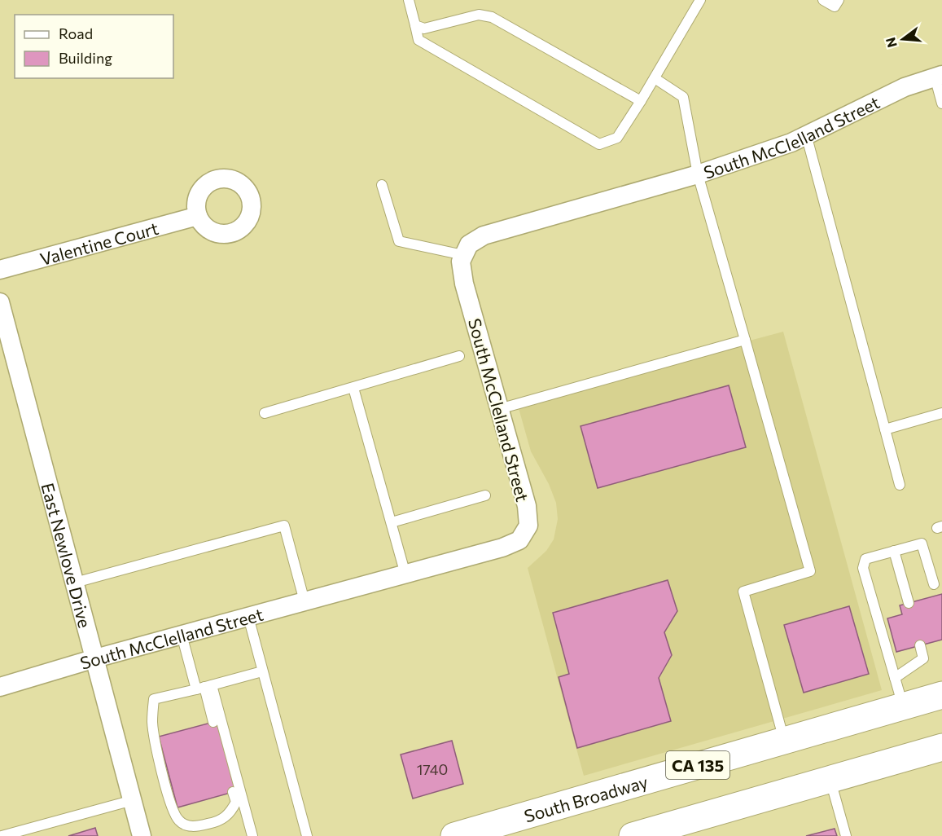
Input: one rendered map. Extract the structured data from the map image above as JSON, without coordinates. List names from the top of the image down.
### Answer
{
  "streets": {
    "main road": ["CA 135", "South Broadway"],
    "street": ["South McClelland Street", "Valentine Court", "East Newlove Drive"]
  },
  "crossings": [
    ["South McClelland Street", "East Newlove Drive"]
  ],
  "house_numbers": ["1740"],
  "legend": ["Road", "Building"],
  "north": "left"
}
